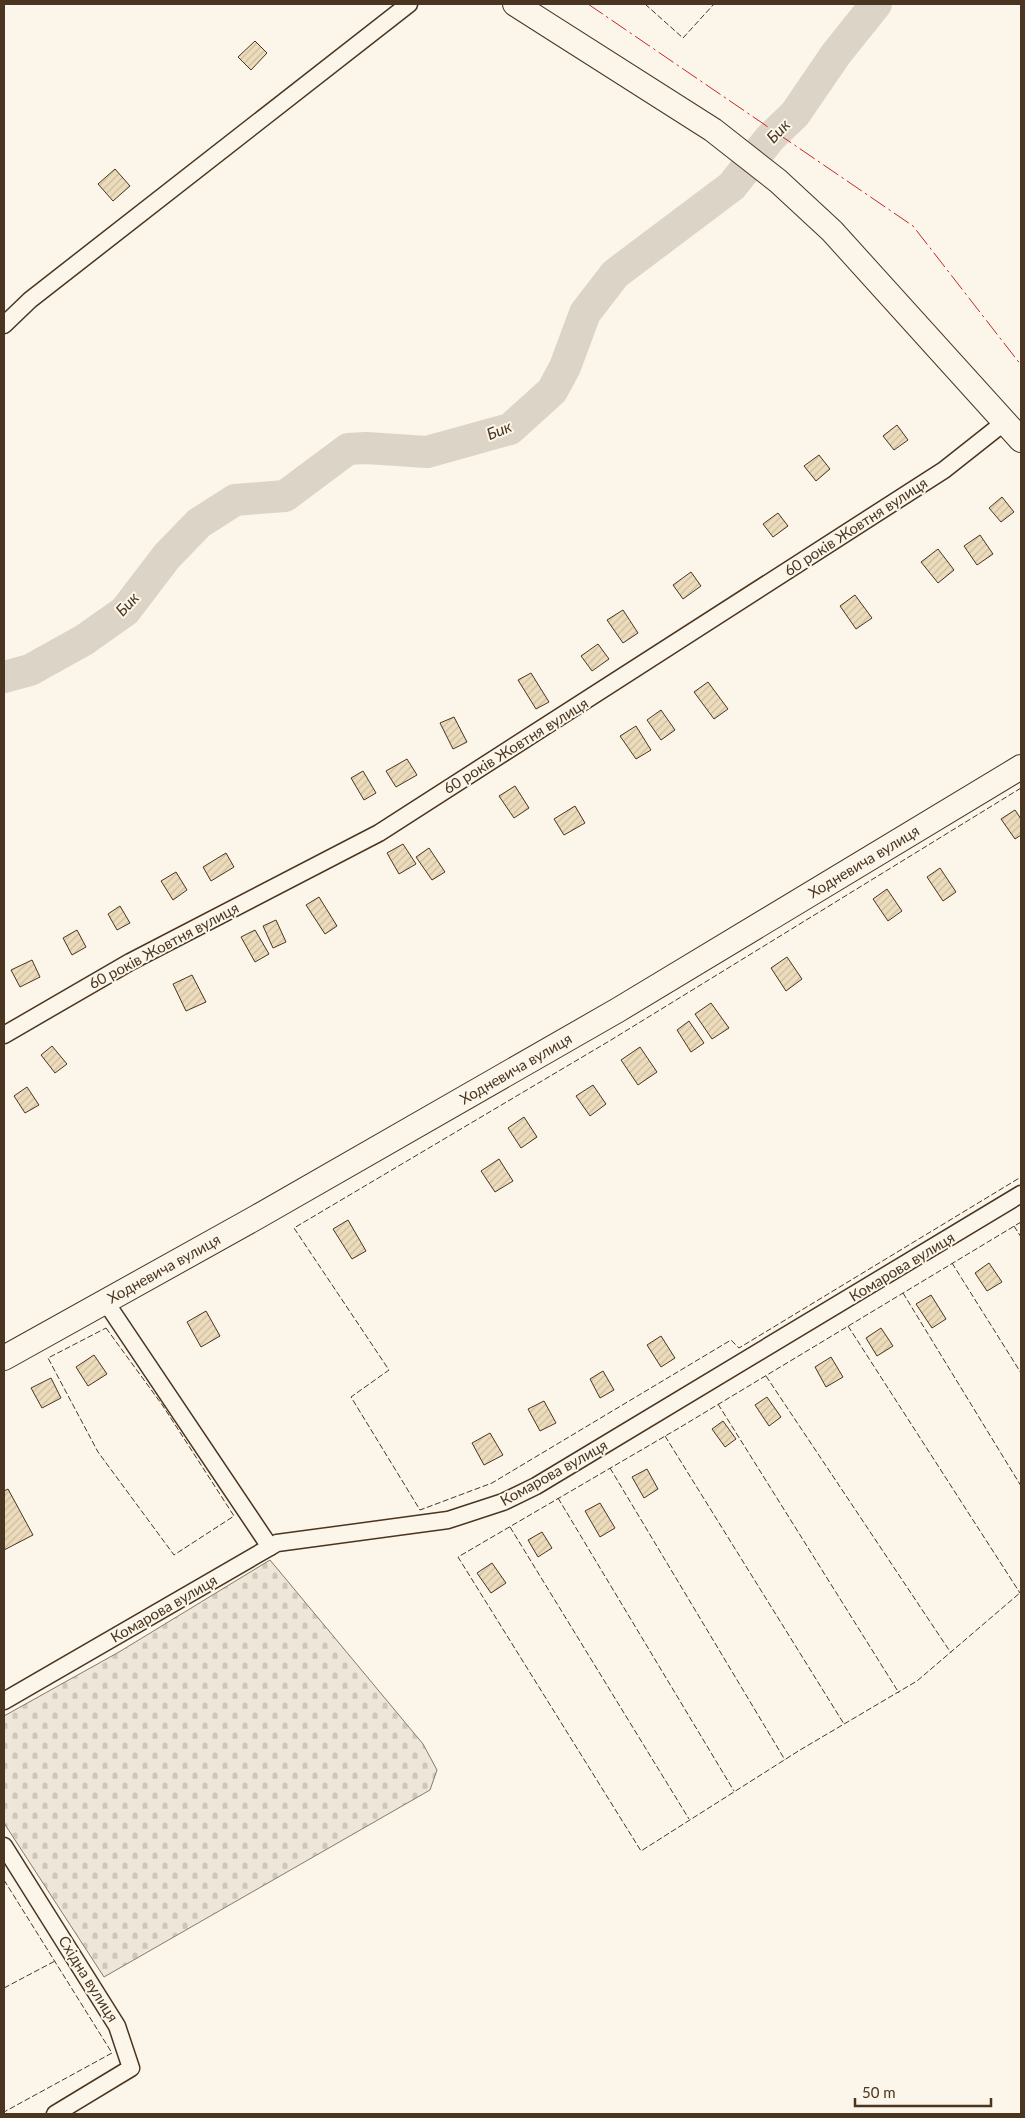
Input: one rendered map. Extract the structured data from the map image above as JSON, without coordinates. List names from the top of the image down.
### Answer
{
  "streets": {
    "main road": ["Ходневича вулиця"],
    "street": ["60 років Жовтня вулиця", "Комарова вулиця", "Східна вулиця"]
  },
  "water": ["Бик"],
  "scale_bar": "50 m"
}
